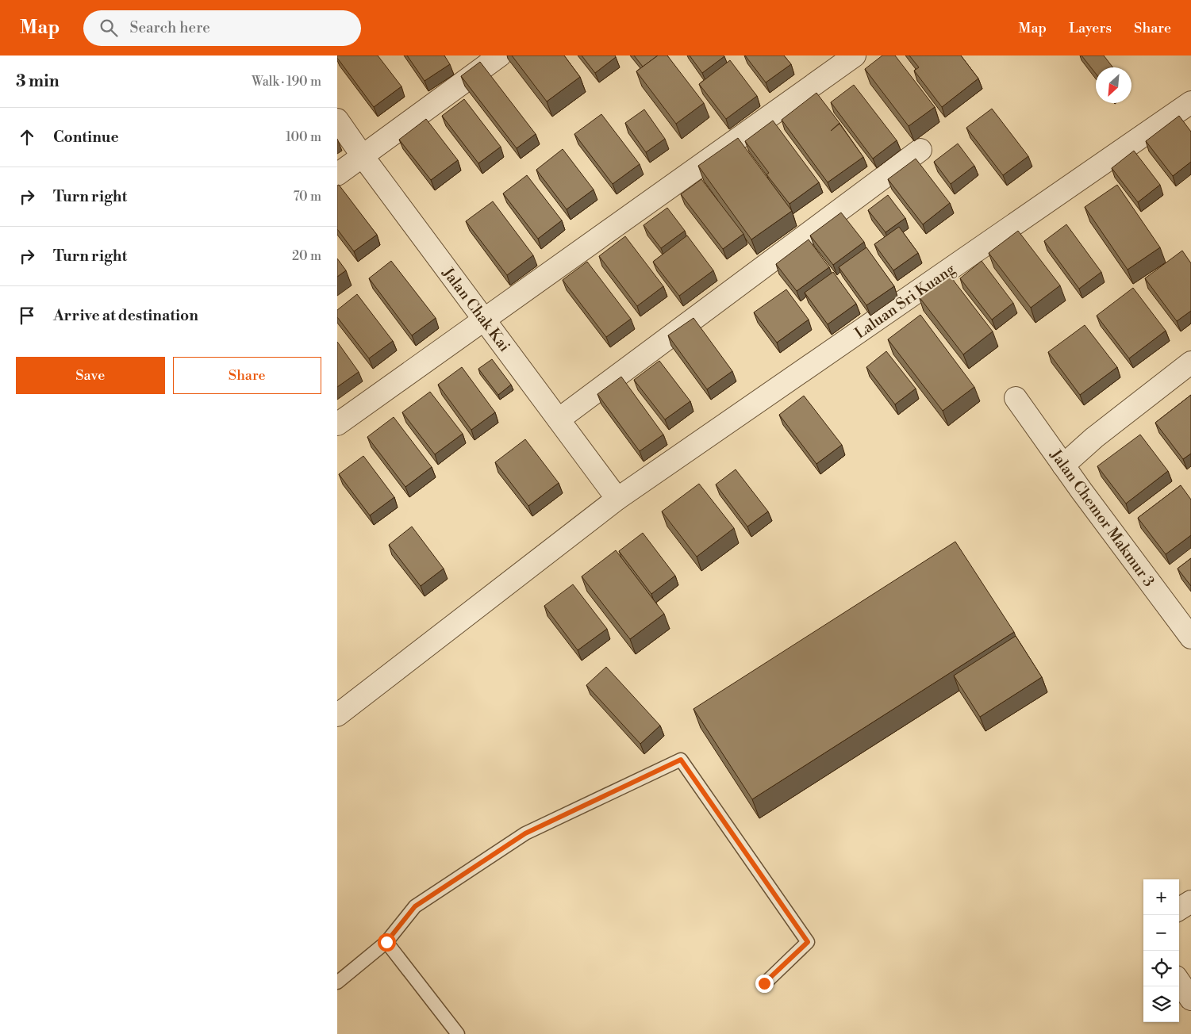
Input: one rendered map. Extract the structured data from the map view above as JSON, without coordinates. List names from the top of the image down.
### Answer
{
  "streets": {
    "street": ["Laluan Sri Kuang", "Jalan Chak Kai", "Jalan Chemor Makmur 3"]
  },
  "crossings": [
    ["Laluan Sri Kuang", "Jalan Chak Kai"]
  ],
  "north": "bottom left",
  "page": {
    "header": "Map",
    "search": "Search here",
    "nav": ["Map", "Layers", "Share"],
    "heading": ["3 min", "Walk · 190 m"],
    "list": [
      ["Continue", "100 m"],
      ["Turn right", "70 m"],
      ["Turn right", "20 m"],
      "Arrive at destination"
    ],
    "buttons": ["Save", "Share"],
    "map_buttons": ["+", "−"]
  }
}
